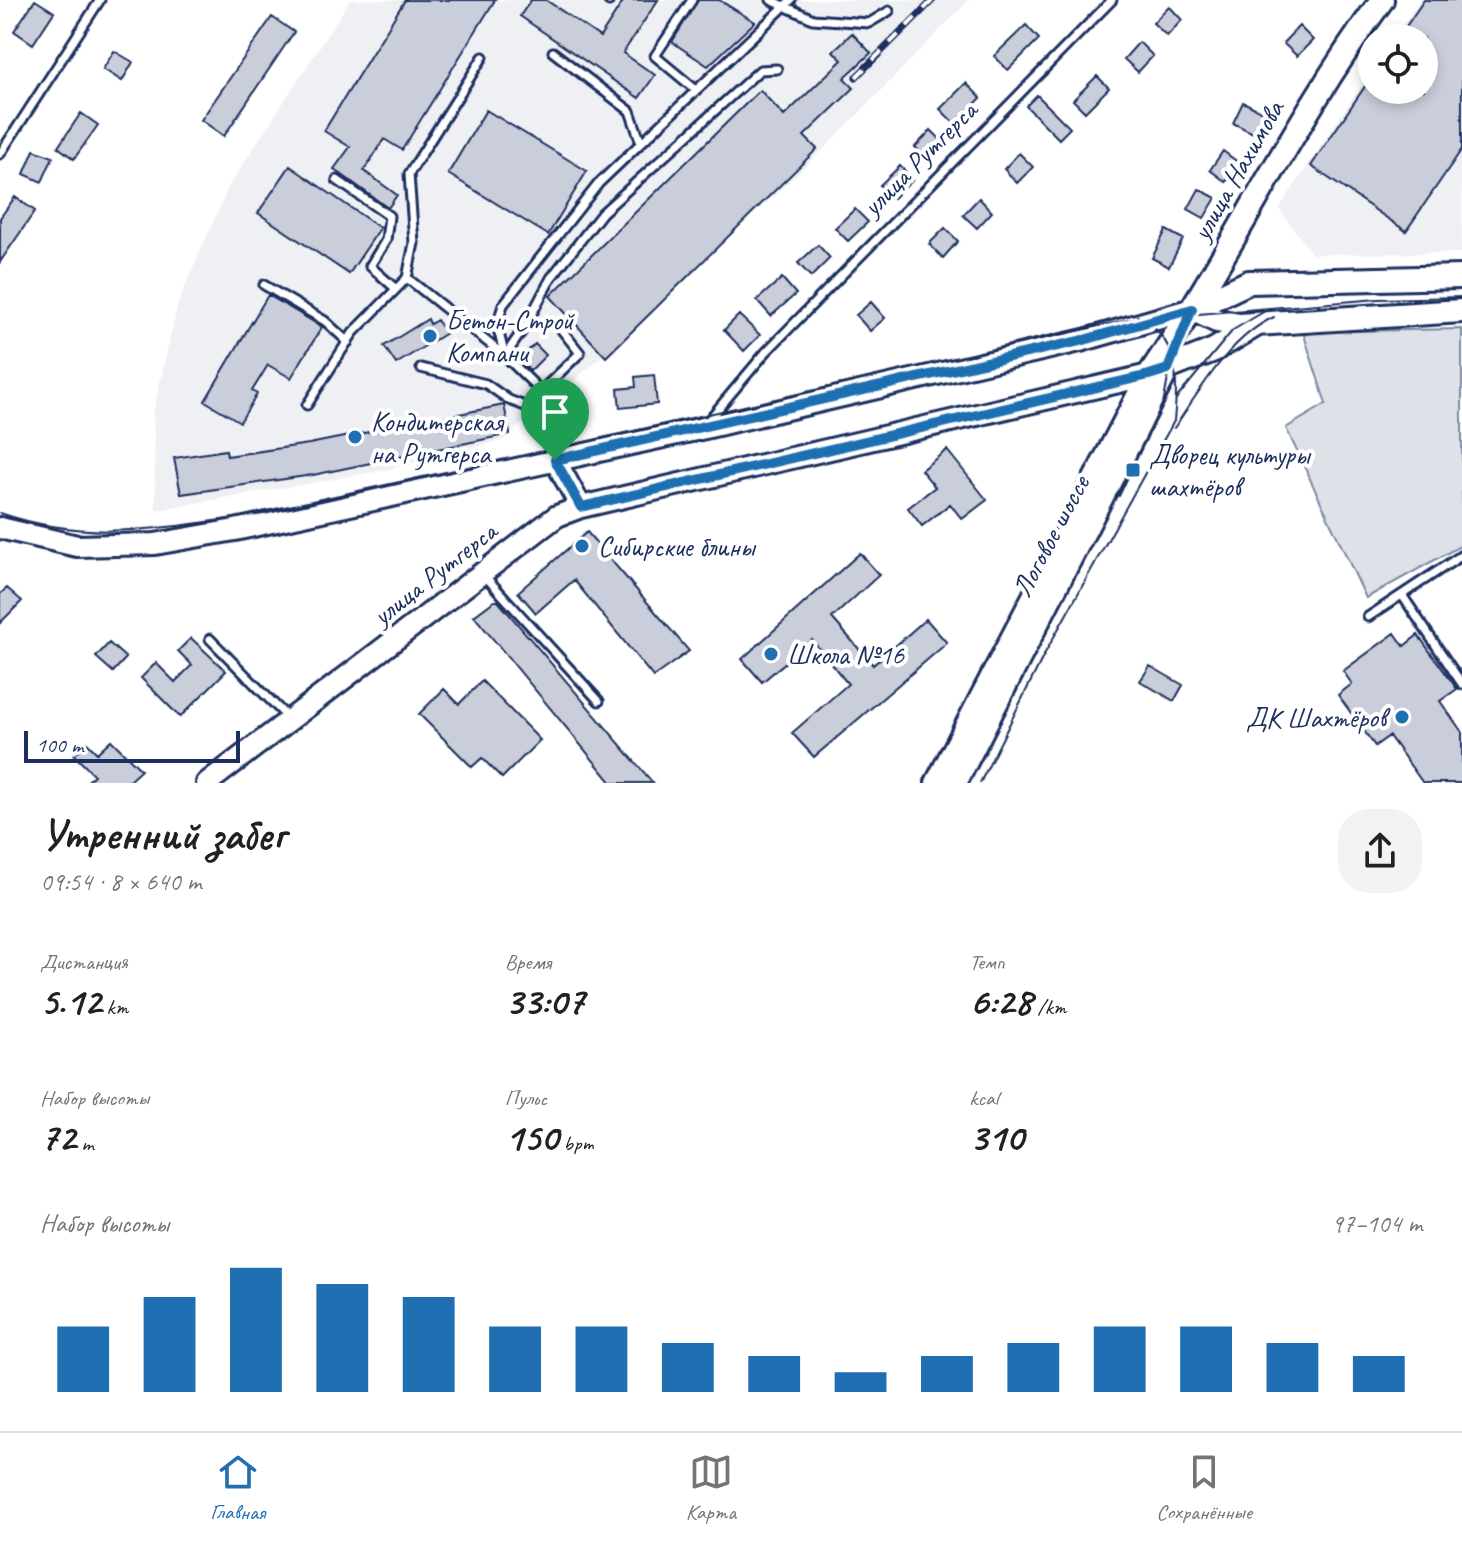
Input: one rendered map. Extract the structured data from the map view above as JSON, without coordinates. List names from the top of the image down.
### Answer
{
  "streets": {
    "main road": ["улица Рутгерса", "улица Нахимова", "Логовое шоссе"]
  },
  "crossings": [
    ["улица Рутгерса", "улица Нахимова"],
    ["улица Рутгерса", "Логовое шоссе"],
    ["улица Нахимова", "Логовое шоссе"]
  ],
  "places": {
    "other": [
      "Бетон-Строй Компани",
      "Кондитерская на Рутгерса",
      "Сибирские блины",
      "Школа №16",
      "ДК Шахтёров"
    ],
    "transit": ["Дворец культуры шахтёров"]
  },
  "scale_bar": "100 m",
  "page": {
    "scale": "100 m",
    "heading": ["Утренний забег", "09:54 · 8 × 640 m"],
    "stats": [
      ["Дистанция", "5.12 km"],
      ["Время", "33:07"],
      ["Темп", "6:28 /km"],
      ["Набор высоты", "72 m"],
      ["Пульс", "150 bpm"],
      ["kcal", "310"]
    ],
    "chart": ["Набор высоты", "97–104 m"],
    "tabs": ["Главная", "Карта", "Сохранённые"]
  }
}
